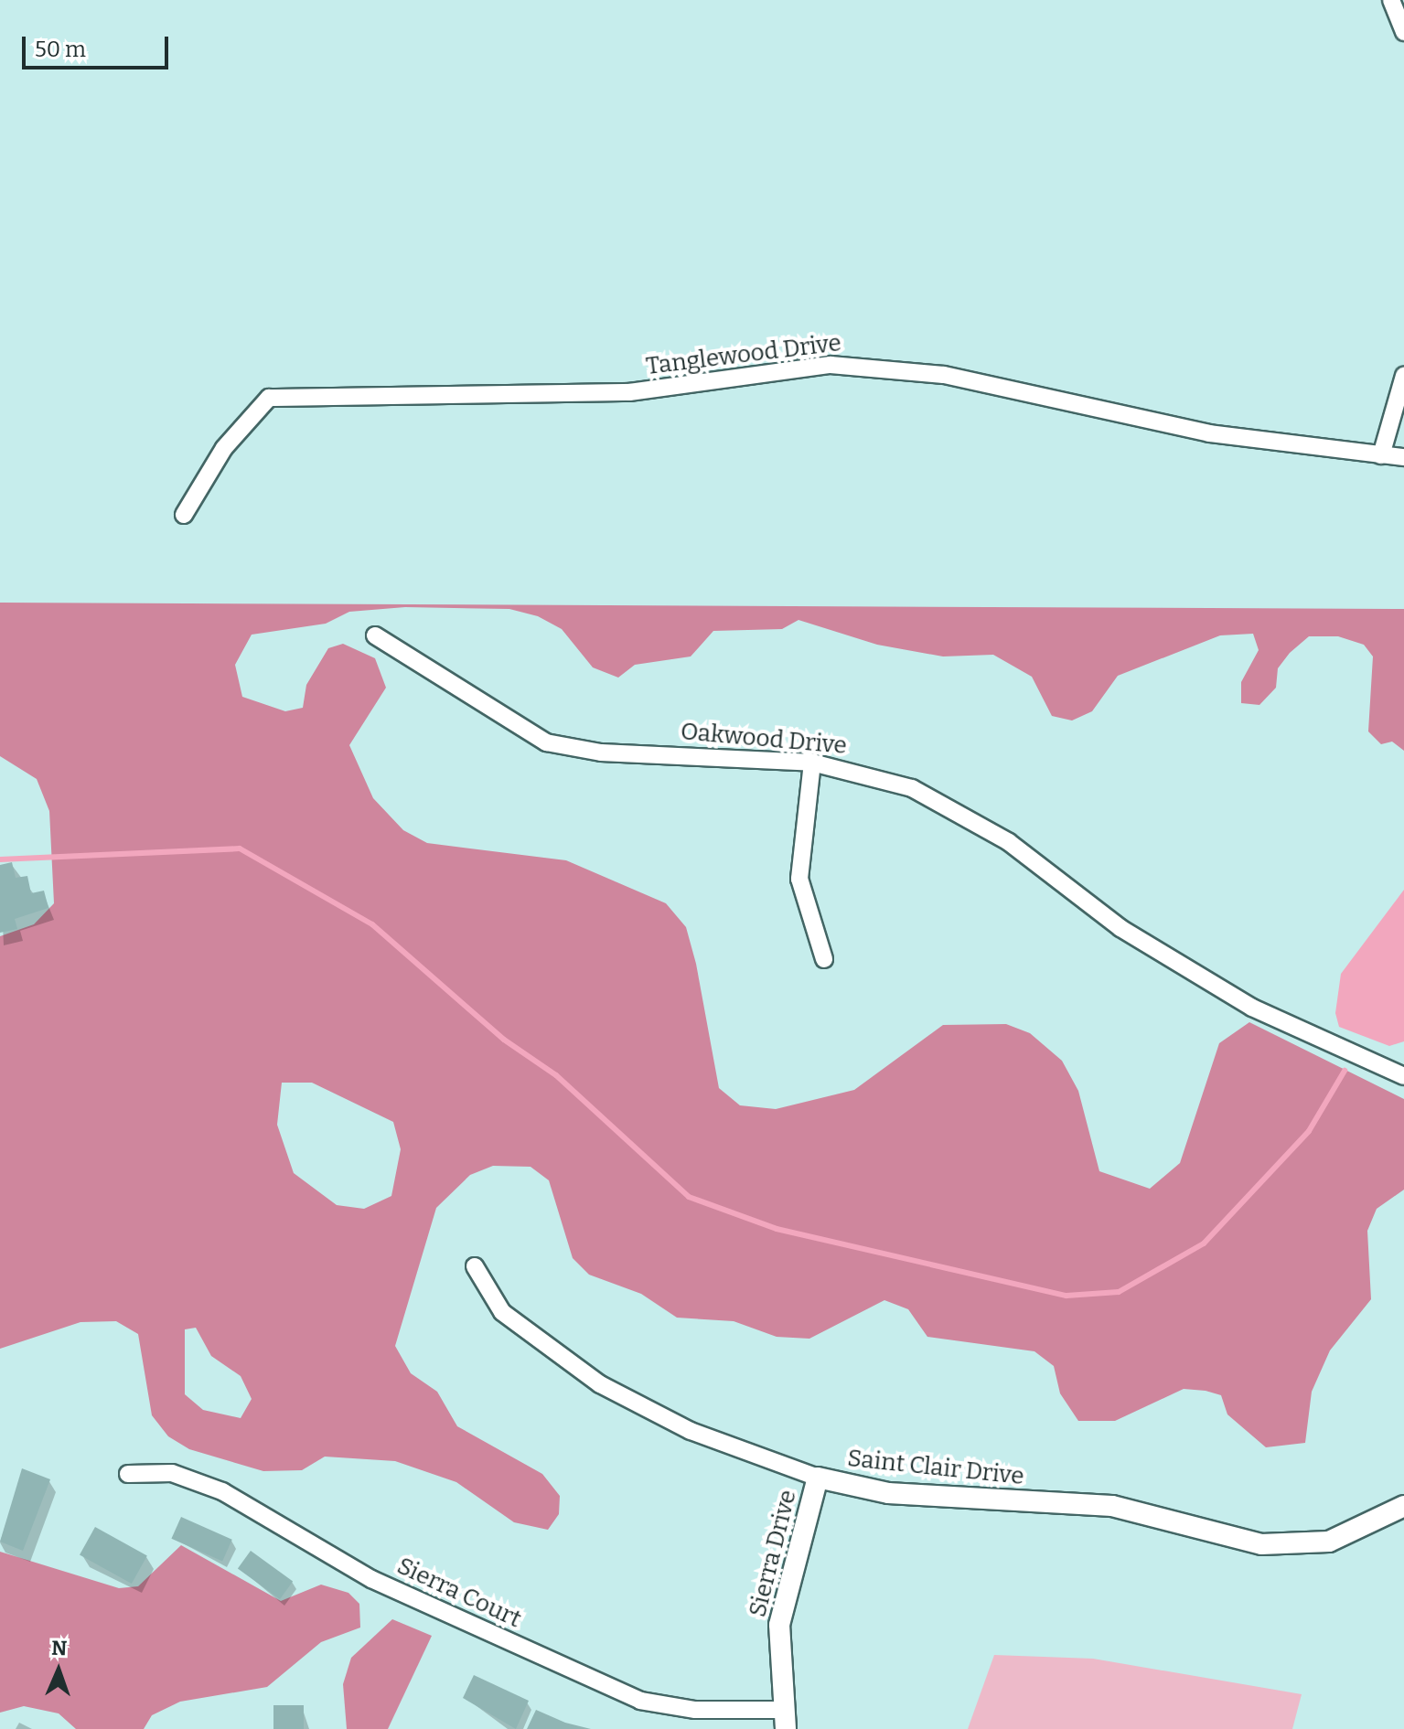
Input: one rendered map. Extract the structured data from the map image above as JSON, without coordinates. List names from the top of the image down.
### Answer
{
  "streets": {
    "street": [
      "Tanglewood Drive",
      "Oakwood Drive",
      "Saint Clair Drive",
      "Sierra Drive",
      "Sierra Court"
    ]
  },
  "crossings": [
    ["Saint Clair Drive", "Sierra Drive"],
    ["Sierra Drive", "Sierra Court"]
  ],
  "scale_bar": "50 m",
  "north": "top"
}
